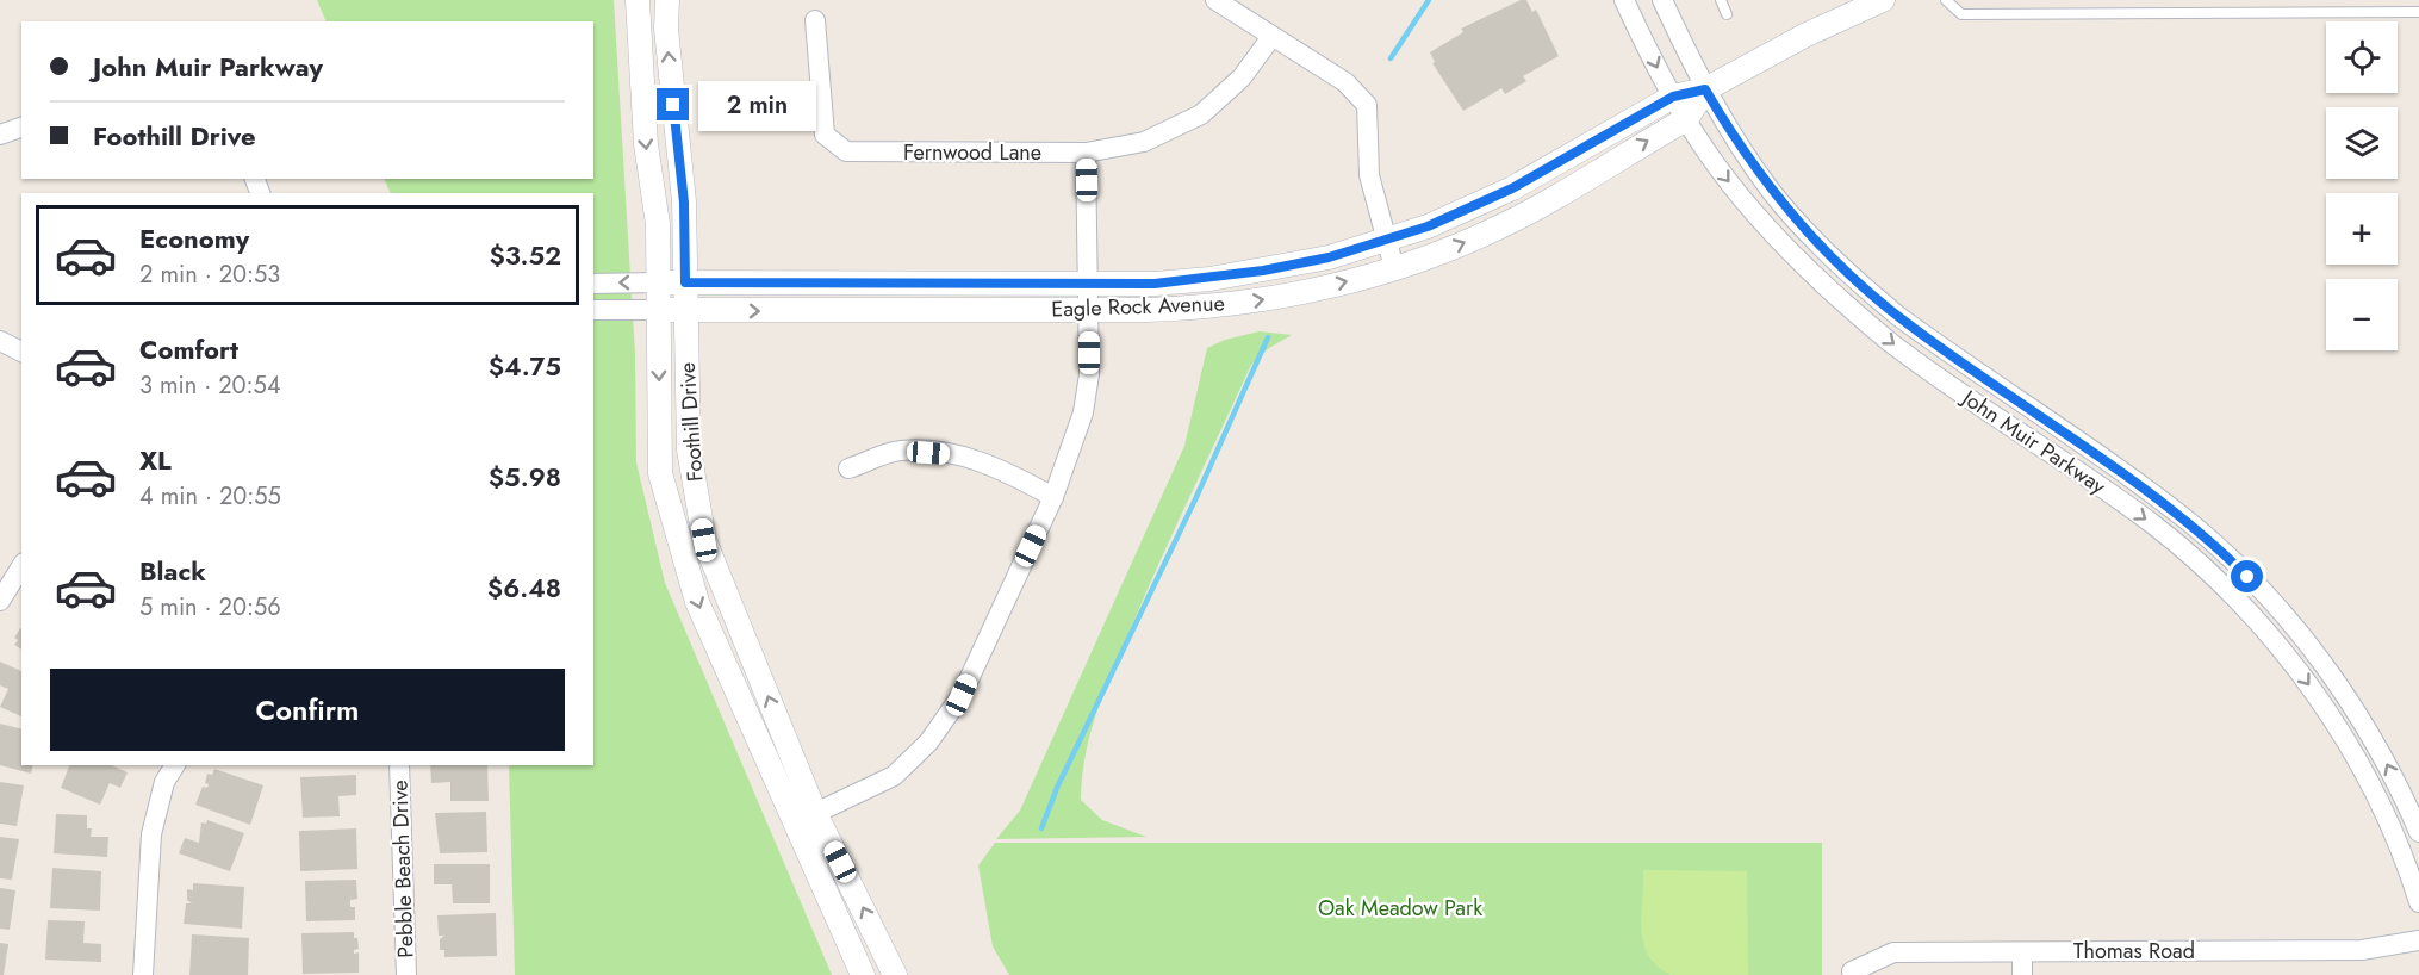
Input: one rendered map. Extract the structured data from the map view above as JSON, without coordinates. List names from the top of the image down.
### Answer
{
  "streets": {
    "street": [
      "Fernwood Lane",
      "Eagle Rock Avenue",
      "Foothill Drive",
      "John Muir Parkway",
      "Pebble Beach Drive",
      "Thomas Road"
    ]
  },
  "crossings": [
    ["Eagle Rock Avenue", "Foothill Drive"],
    ["Eagle Rock Avenue", "John Muir Parkway"]
  ],
  "parks": ["Oak Meadow Park"],
  "page": {
    "map_buttons": ["+", "−"],
    "banner": ["John Muir Parkway", "Foothill Drive"],
    "bubble": "2 min",
    "list": [
      {
        "name": "Economy",
        "note": "2 min · 20:53",
        "value": "$3.52"
      },
      {
        "name": "Comfort",
        "note": "3 min · 20:54",
        "value": "$4.75"
      },
      {
        "name": "XL",
        "note": "4 min · 20:55",
        "value": "$5.98"
      },
      {
        "name": "Black",
        "note": "5 min · 20:56",
        "value": "$6.48"
      }
    ],
    "buttons": "Confirm"
  }
}
